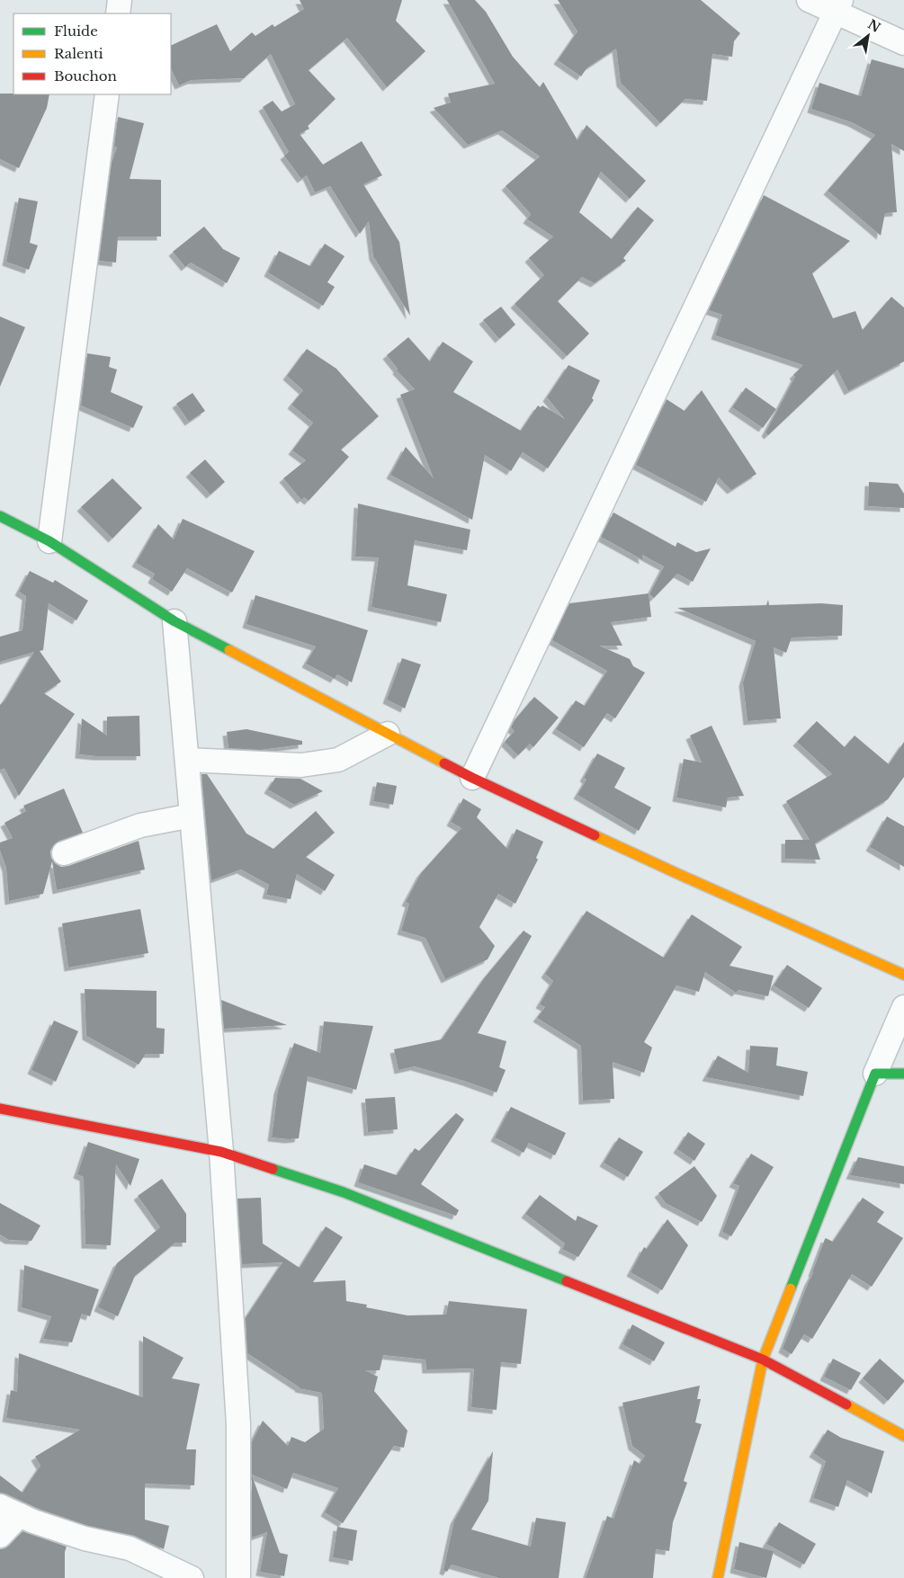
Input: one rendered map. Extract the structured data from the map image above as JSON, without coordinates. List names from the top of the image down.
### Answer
{
  "legend": ["Fluide", "Ralenti", "Bouchon"],
  "north": "top right"
}
